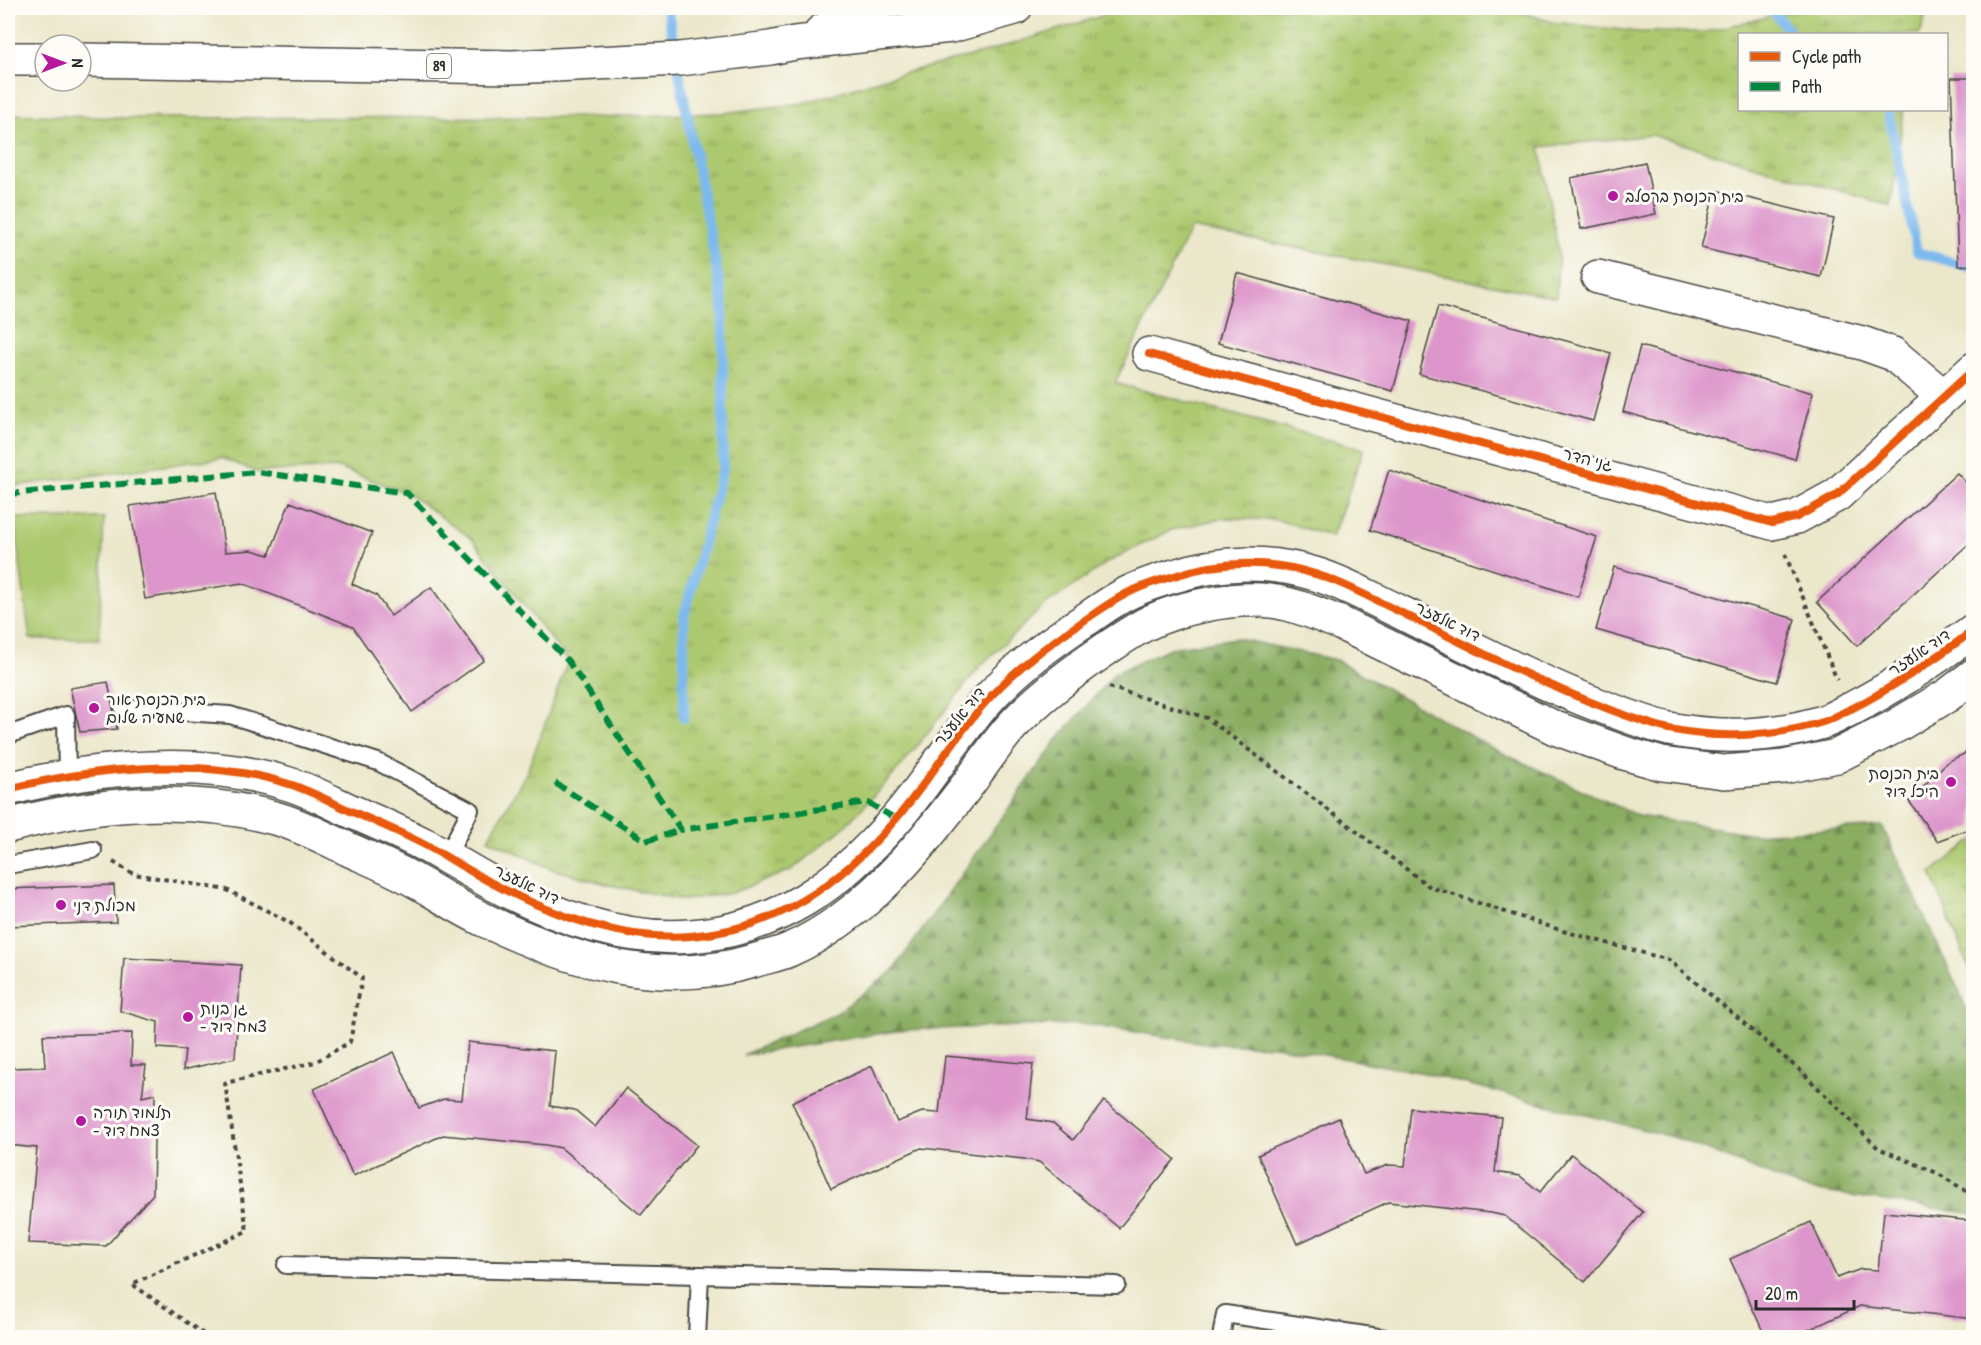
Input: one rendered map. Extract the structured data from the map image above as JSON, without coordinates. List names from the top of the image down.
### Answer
{
  "streets": {
    "main road": ["89", "גני הדר", "דוד אלעזר"]
  },
  "places": [
    "בית הכנסת ברסלב",
    "בית הכנסת אור שמעיה שלום",
    "בית הכנסת היכל דוד",
    "מכולת דני",
    "גן בנות - צמח דוד",
    "תלמוד תורה - צמח דוד"
  ],
  "legend": ["Cycle path", "Path"],
  "scale_bar": "20 m",
  "north": "right"
}
